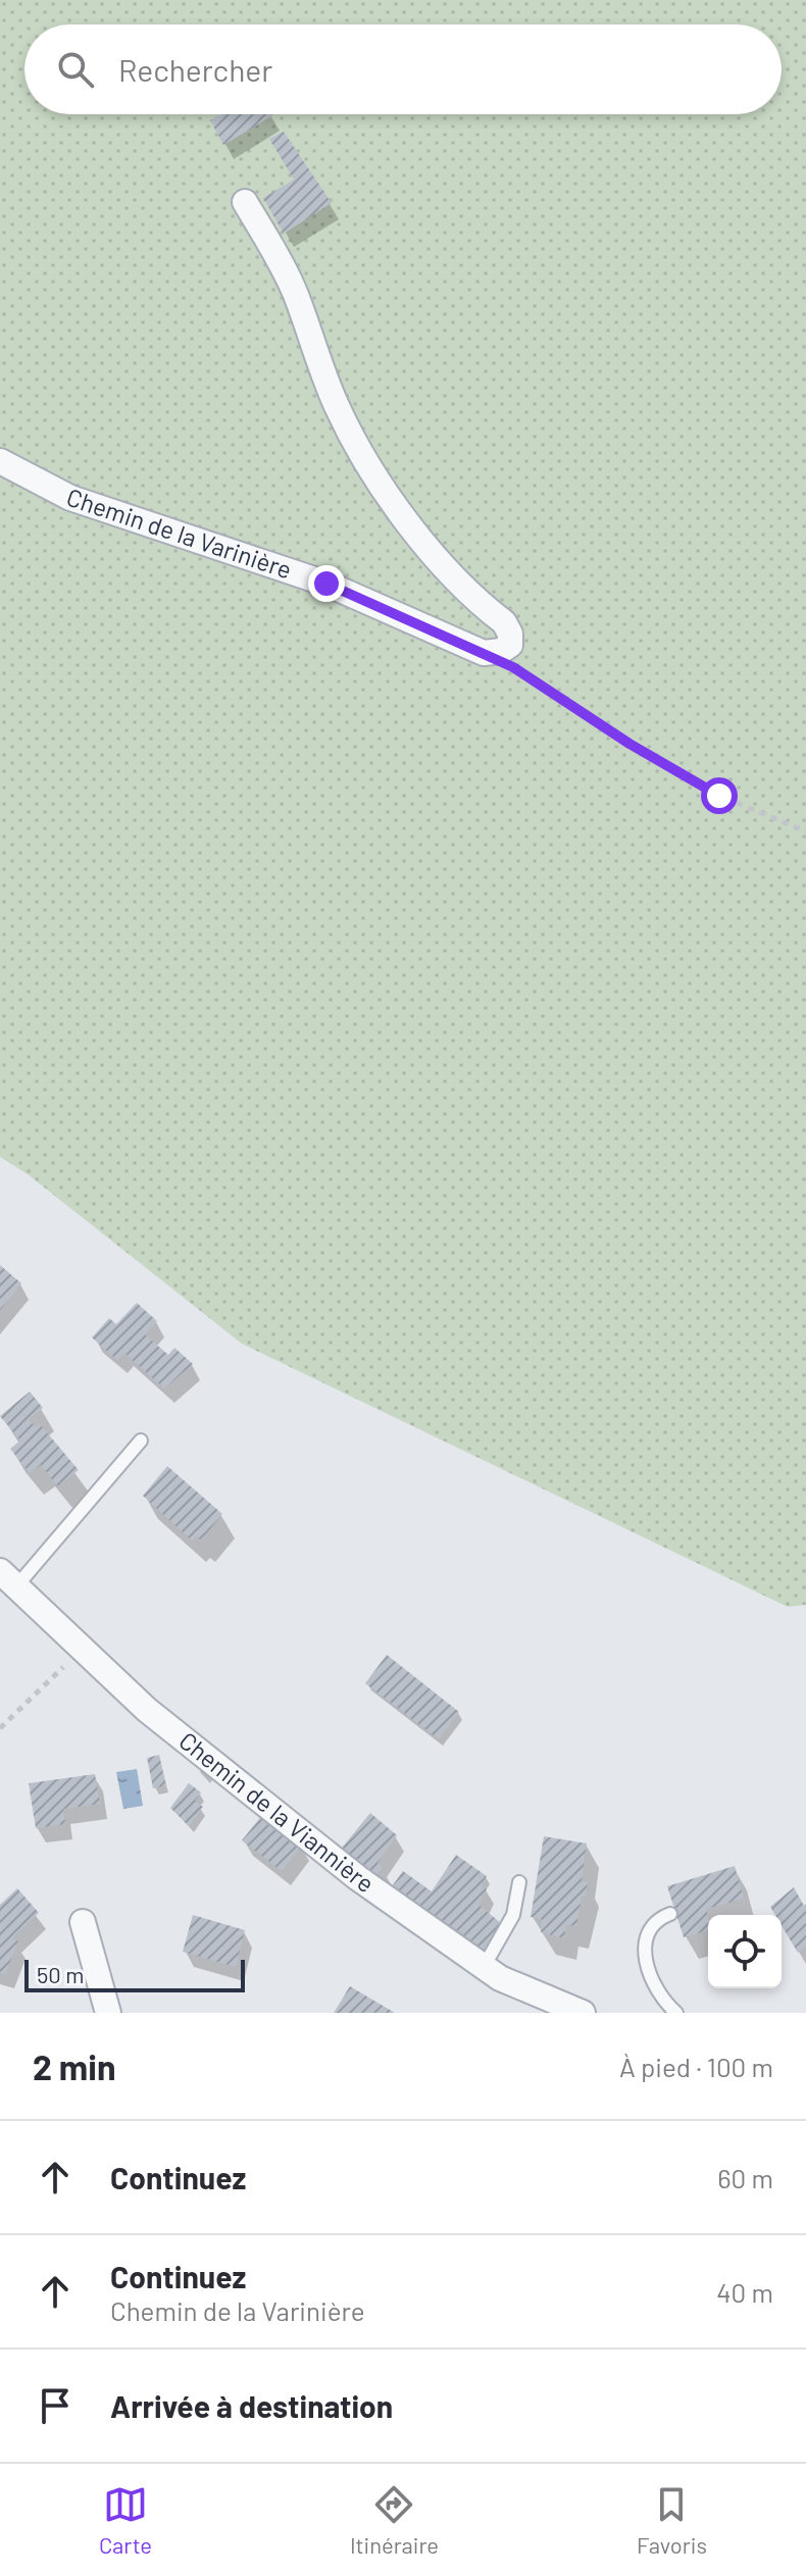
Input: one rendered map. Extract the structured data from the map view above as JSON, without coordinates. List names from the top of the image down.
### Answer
{
  "streets": {
    "street": ["Chemin de la Varinière", "Chemin de la Viannière"]
  },
  "scale_bar": "50 m",
  "page": {
    "search": "Rechercher",
    "scale": "50 m",
    "heading": ["2 min", "À pied · 100 m"],
    "list": [
      ["Continuez", "60 m"],
      ["Continuez", "Chemin de la Varinière", "40 m"],
      "Arrivée à destination"
    ],
    "nav": ["Carte", "Itinéraire", "Favoris"]
  }
}
